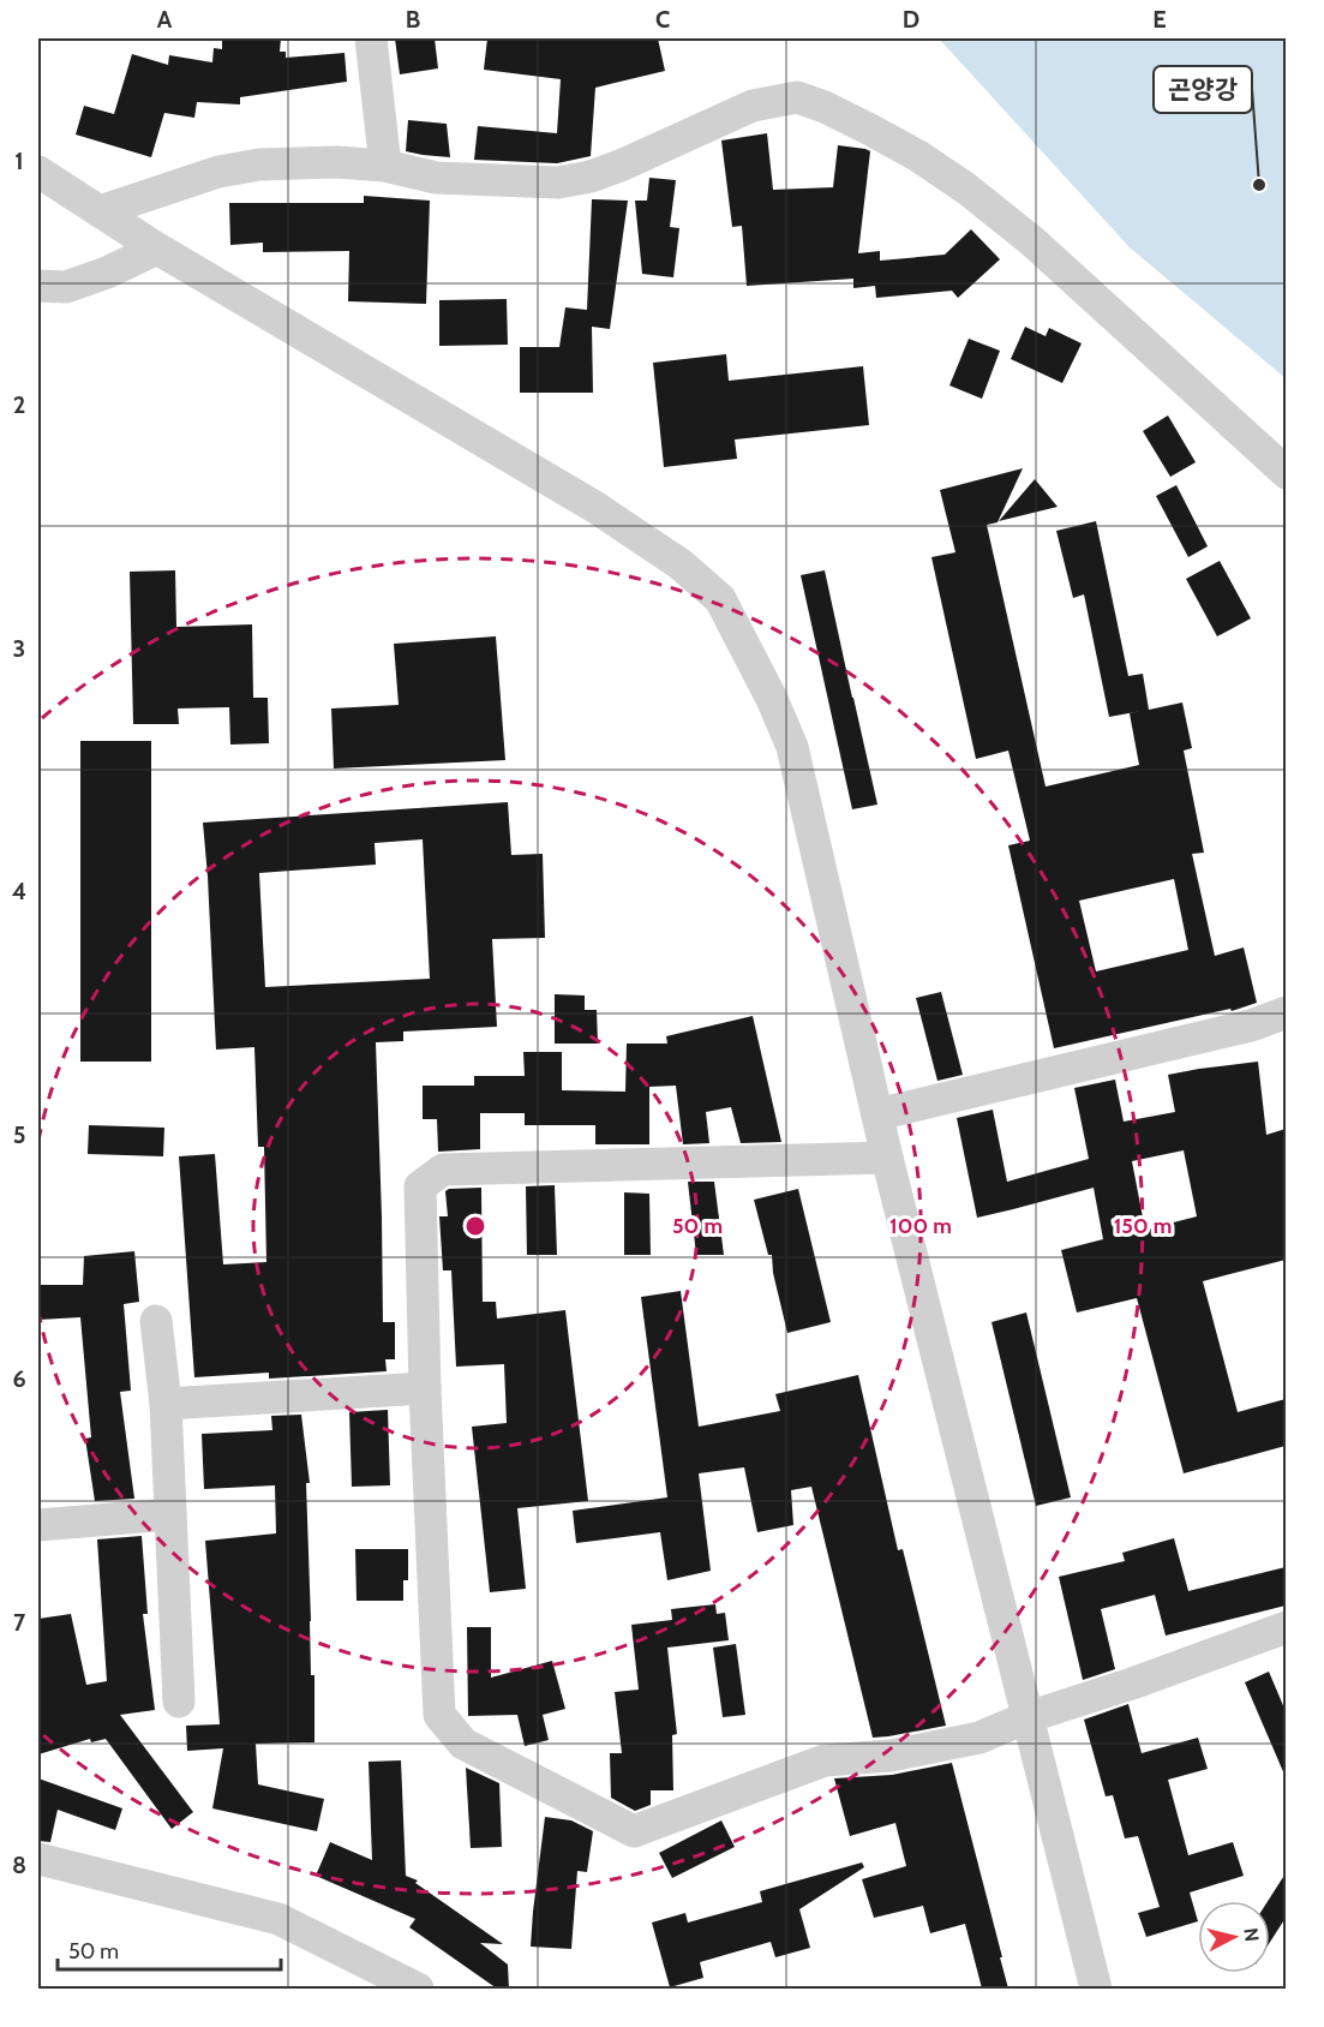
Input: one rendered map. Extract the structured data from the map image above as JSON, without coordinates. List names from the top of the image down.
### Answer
{
  "places": ["곤양강"],
  "scale_bar": "50 m",
  "north": "right",
  "grid": {
    "columns": [
      "A",
      "B",
      "C",
      "D",
      "E"
    ],
    "rows": [
      "1",
      "2",
      "3",
      "4",
      "5",
      "6",
      "7",
      "8"
    ]
  },
  "rings": ["50 m", "100 m", "150 m"]
}
